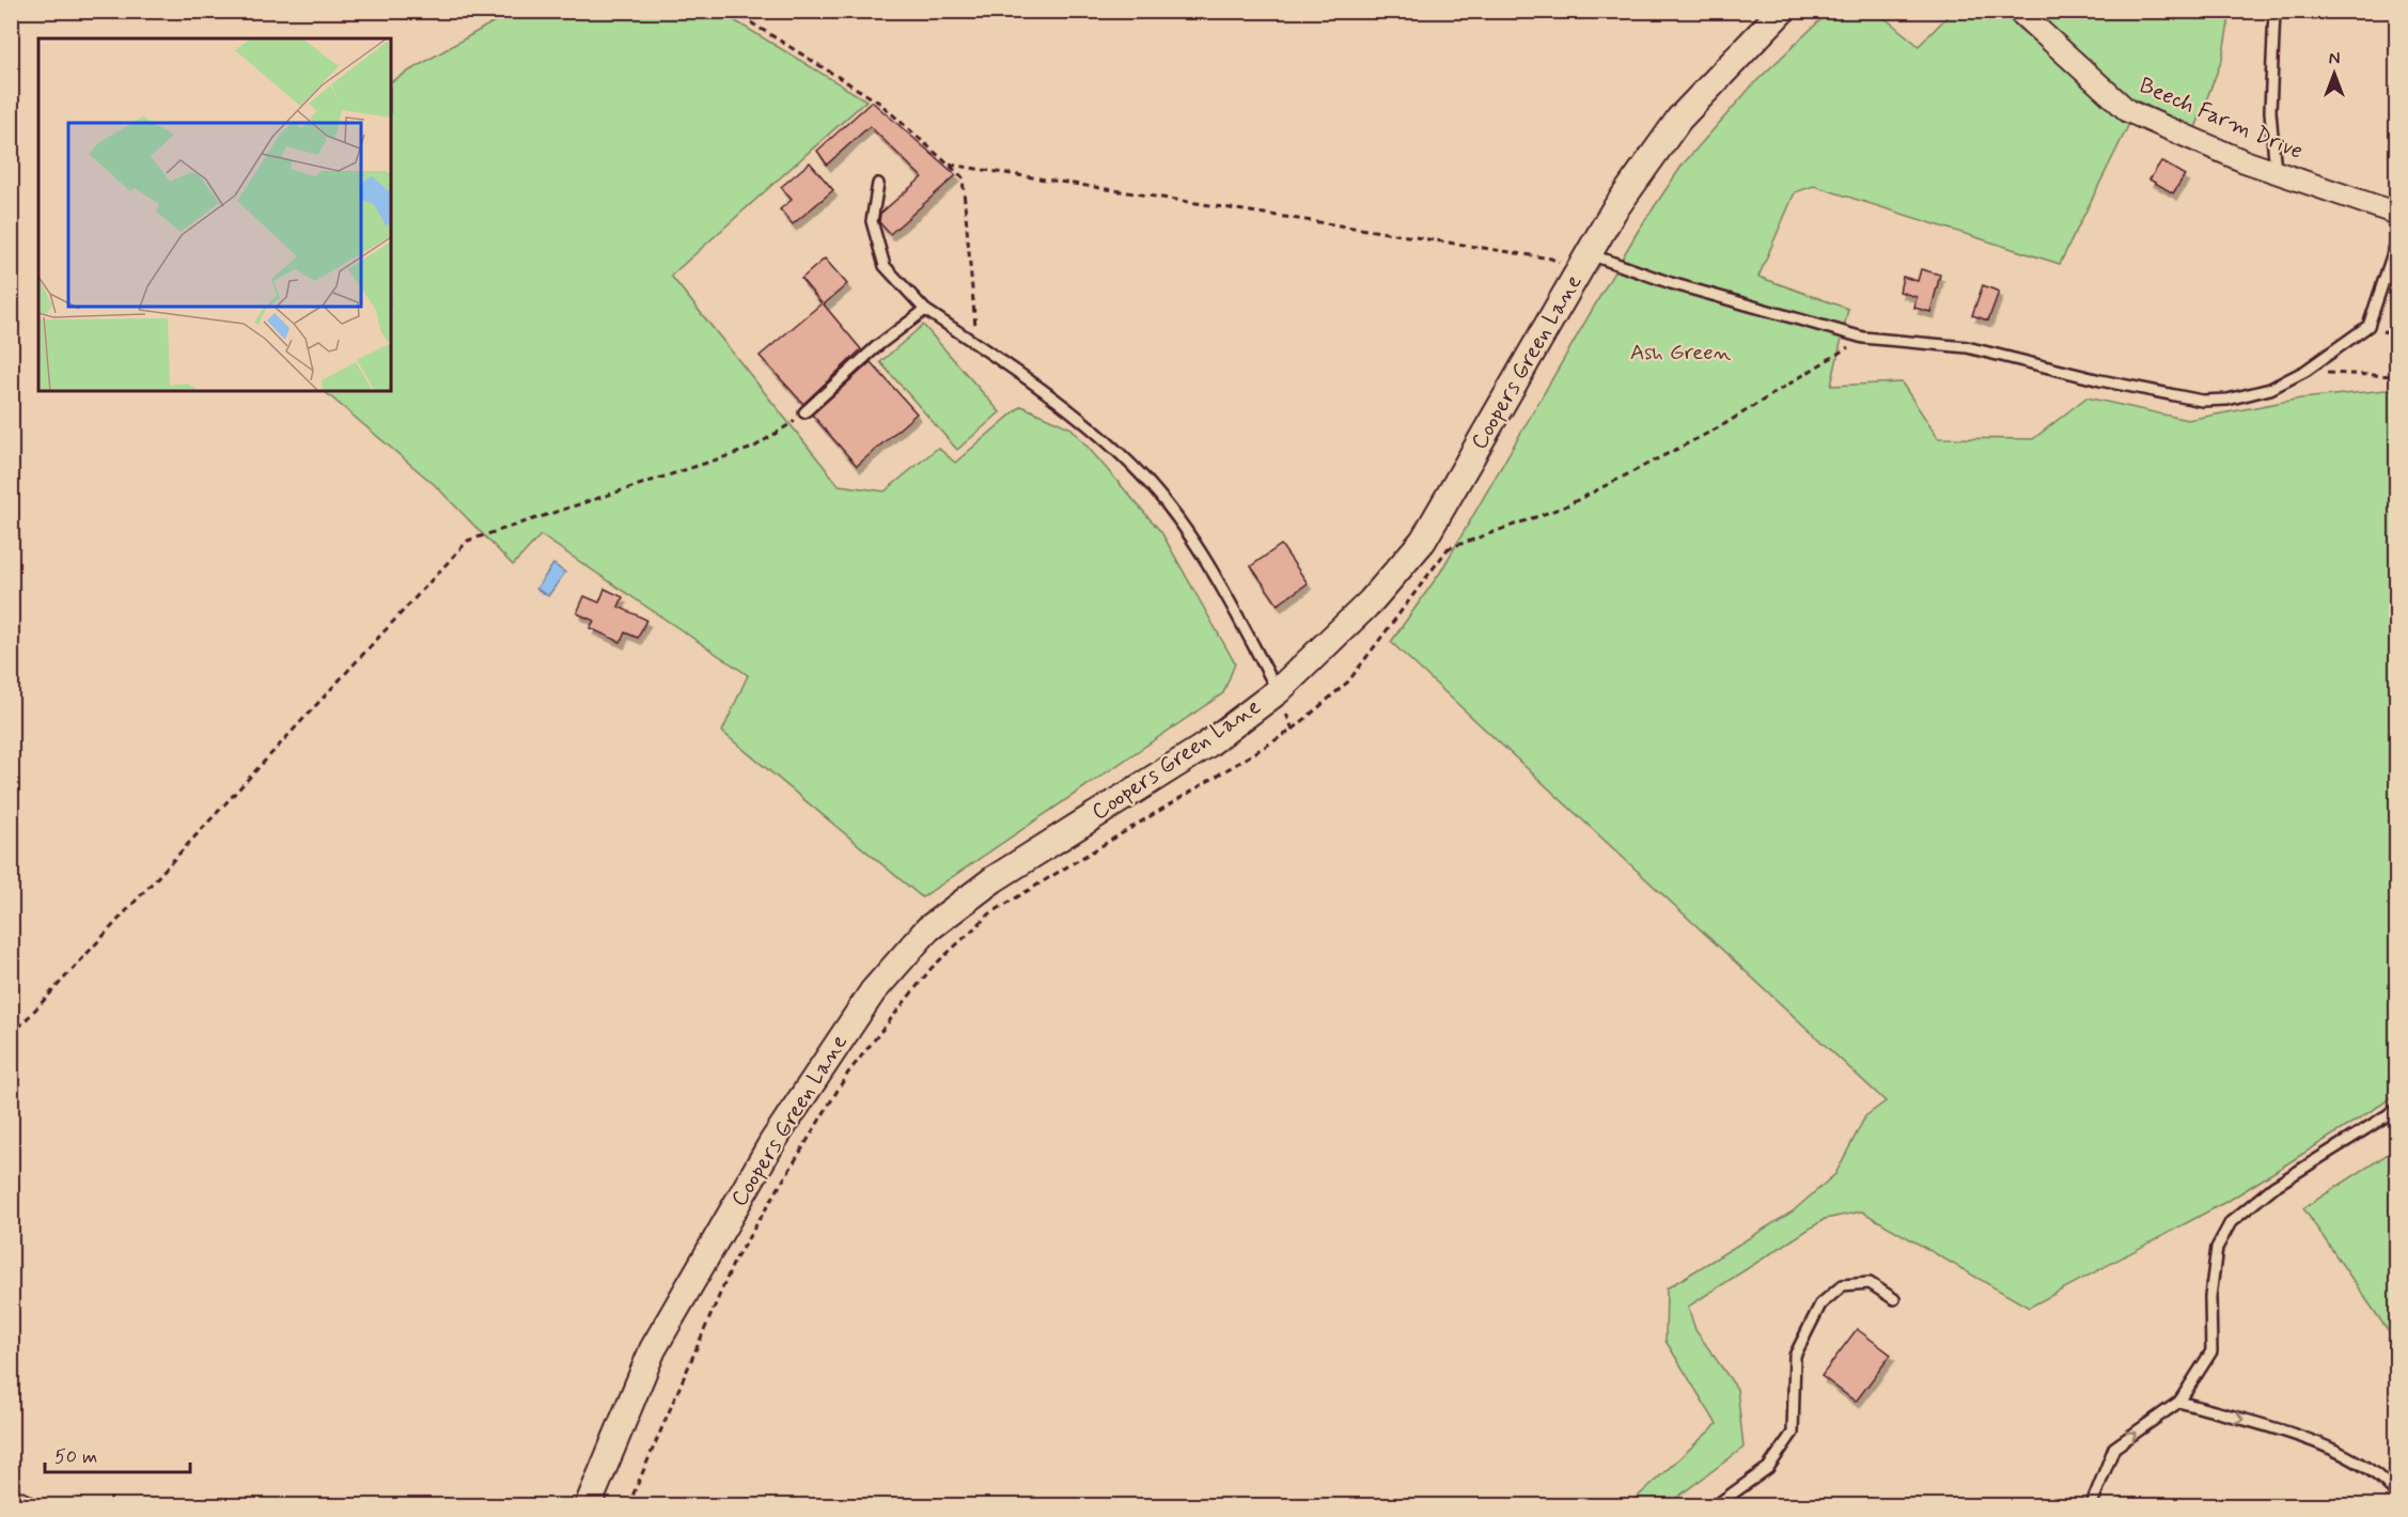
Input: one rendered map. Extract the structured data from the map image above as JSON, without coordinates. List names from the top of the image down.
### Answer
{
  "streets": {
    "street": ["Beech Farm Drive", "Coopers Green Lane"]
  },
  "parks": ["Ash Green"],
  "scale_bar": "50 m",
  "north": "top"
}
